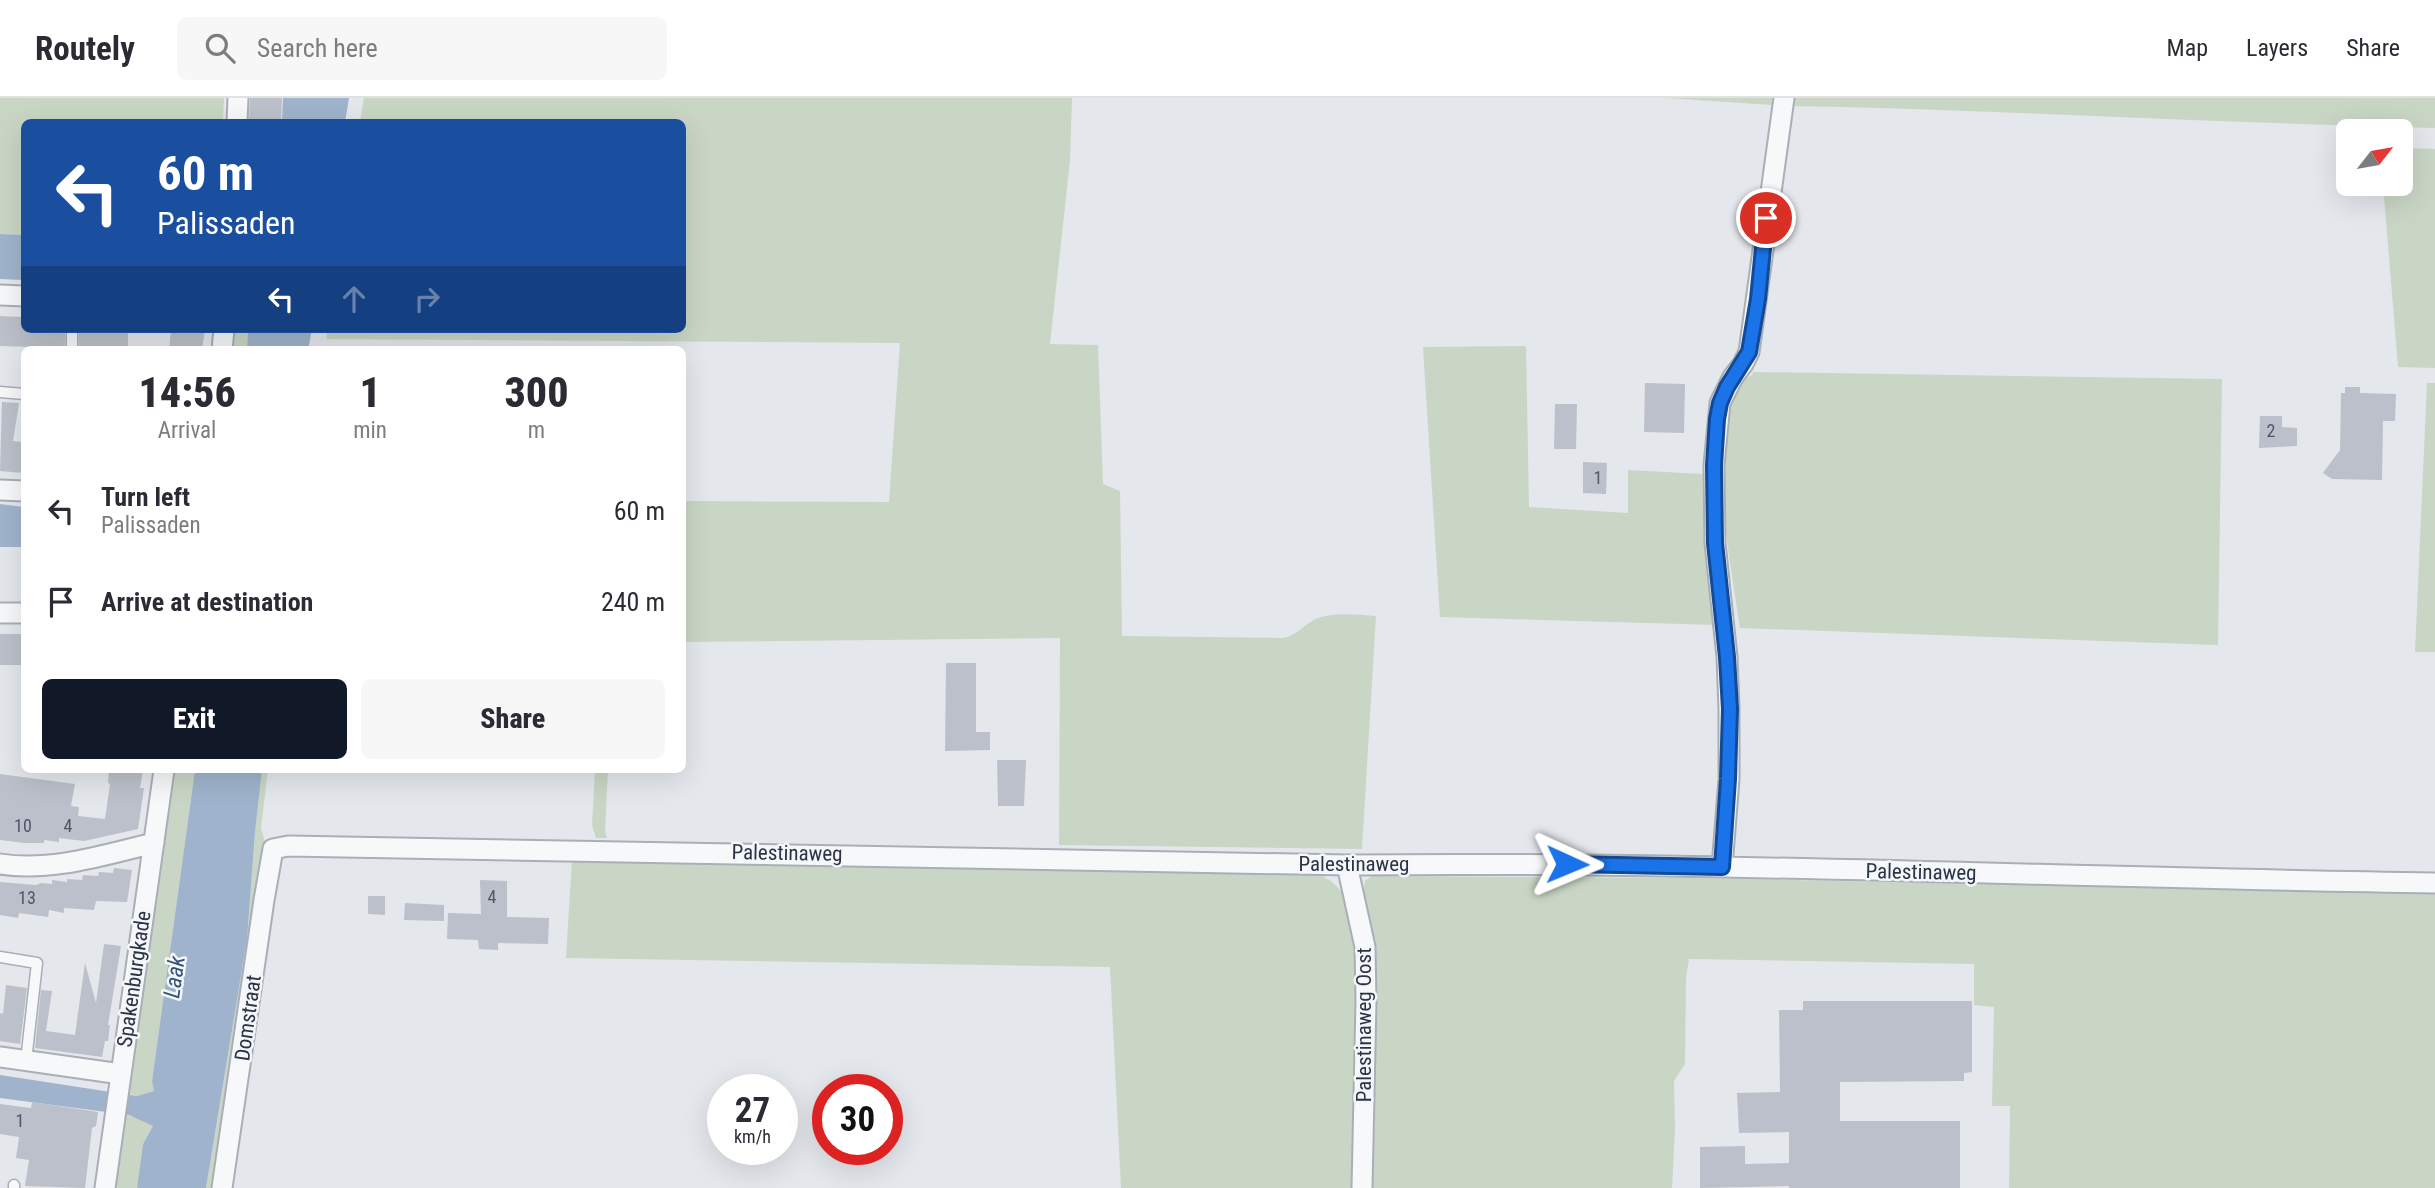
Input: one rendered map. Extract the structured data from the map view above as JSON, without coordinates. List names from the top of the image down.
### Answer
{
  "streets": {
    "street": [
      "Palestinaweg",
      "Spakenburgkade",
      "Domstraat",
      "Palestinaweg Oost"
    ]
  },
  "crossings": [
    ["Palestinaweg", "Domstraat"],
    ["Palestinaweg", "Palestinaweg Oost"]
  ],
  "water": ["Laak"],
  "house_numbers": [
    "2",
    "1",
    "10",
    "4",
    "4",
    "13",
    "1"
  ],
  "north": "top right",
  "page": {
    "header": "Routely",
    "search": "Search here",
    "nav": ["Map", "Layers", "Share"],
    "turn": ["60 m", "Palissaden"],
    "eta": [
      "14:56",
      "Arrival",
      "1",
      "min",
      "300",
      "m"
    ],
    "list": [
      {
        "name": "Turn left",
        "note": "Palissaden",
        "value": "60 m"
      },
      {
        "name": "Arrive at destination",
        "value": "240 m"
      }
    ],
    "buttons": ["Exit", "Share"],
    "speed": "27 km/h",
    "limit": "30"
  }
}
